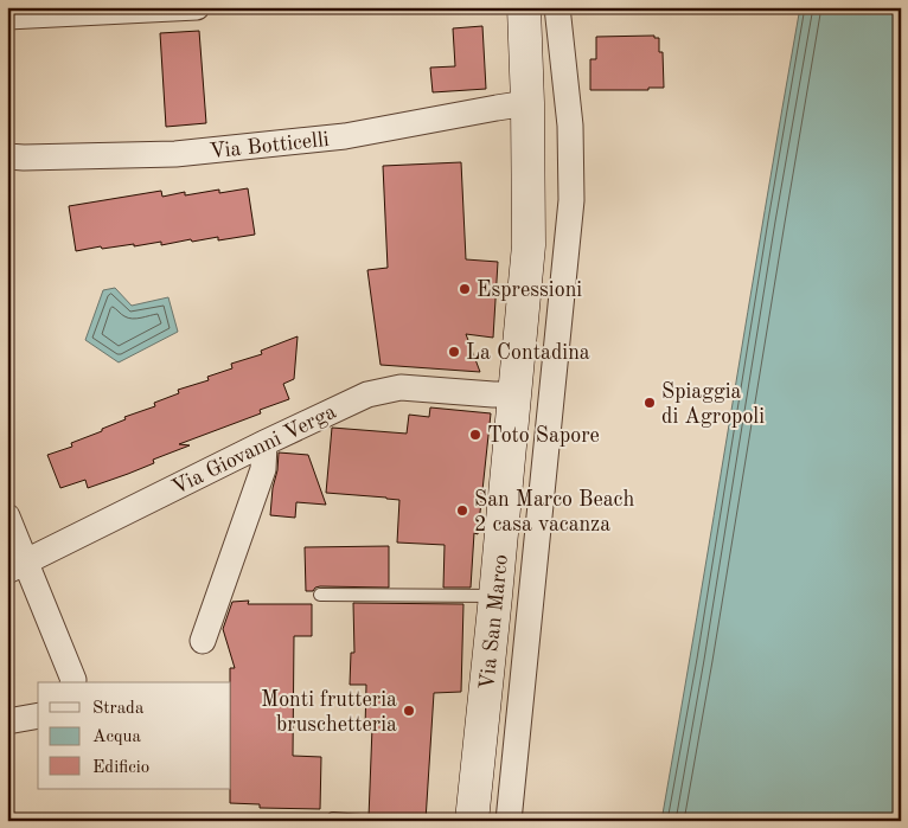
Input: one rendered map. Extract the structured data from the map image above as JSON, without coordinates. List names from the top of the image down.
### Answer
{
  "streets": {
    "main road": ["Via San Marco"],
    "street": ["Via Botticelli", "Via Giovanni Verga"]
  },
  "crossings": [
    ["Via Botticelli", "Via San Marco"],
    ["Via Giovanni Verga", "Via San Marco"]
  ],
  "places": [
    "Espressioni",
    "La Contadina",
    "Spiaggia di Agropoli",
    "Toto Sapore",
    "San Marco Beach 2 casa vacanza",
    "Monti frutteria bruschetteria"
  ],
  "legend": ["Strada", "Acqua", "Edificio"]
}
